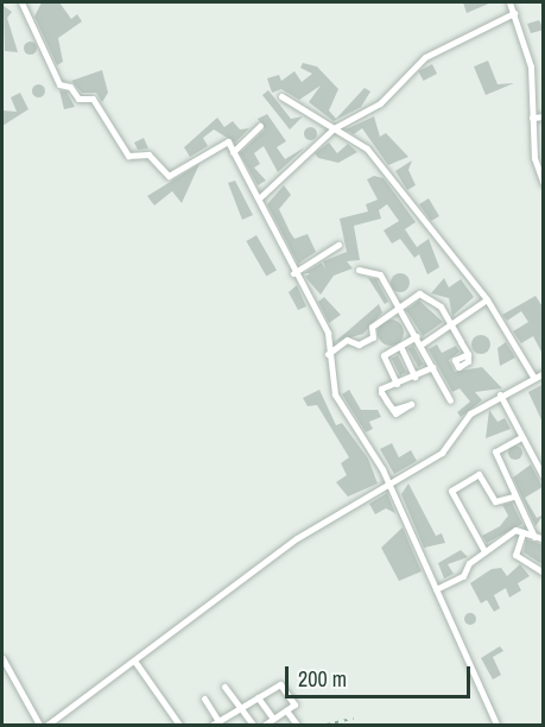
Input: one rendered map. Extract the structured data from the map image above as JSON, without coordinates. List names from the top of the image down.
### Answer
{
  "scale_bar": "200 m"
}
